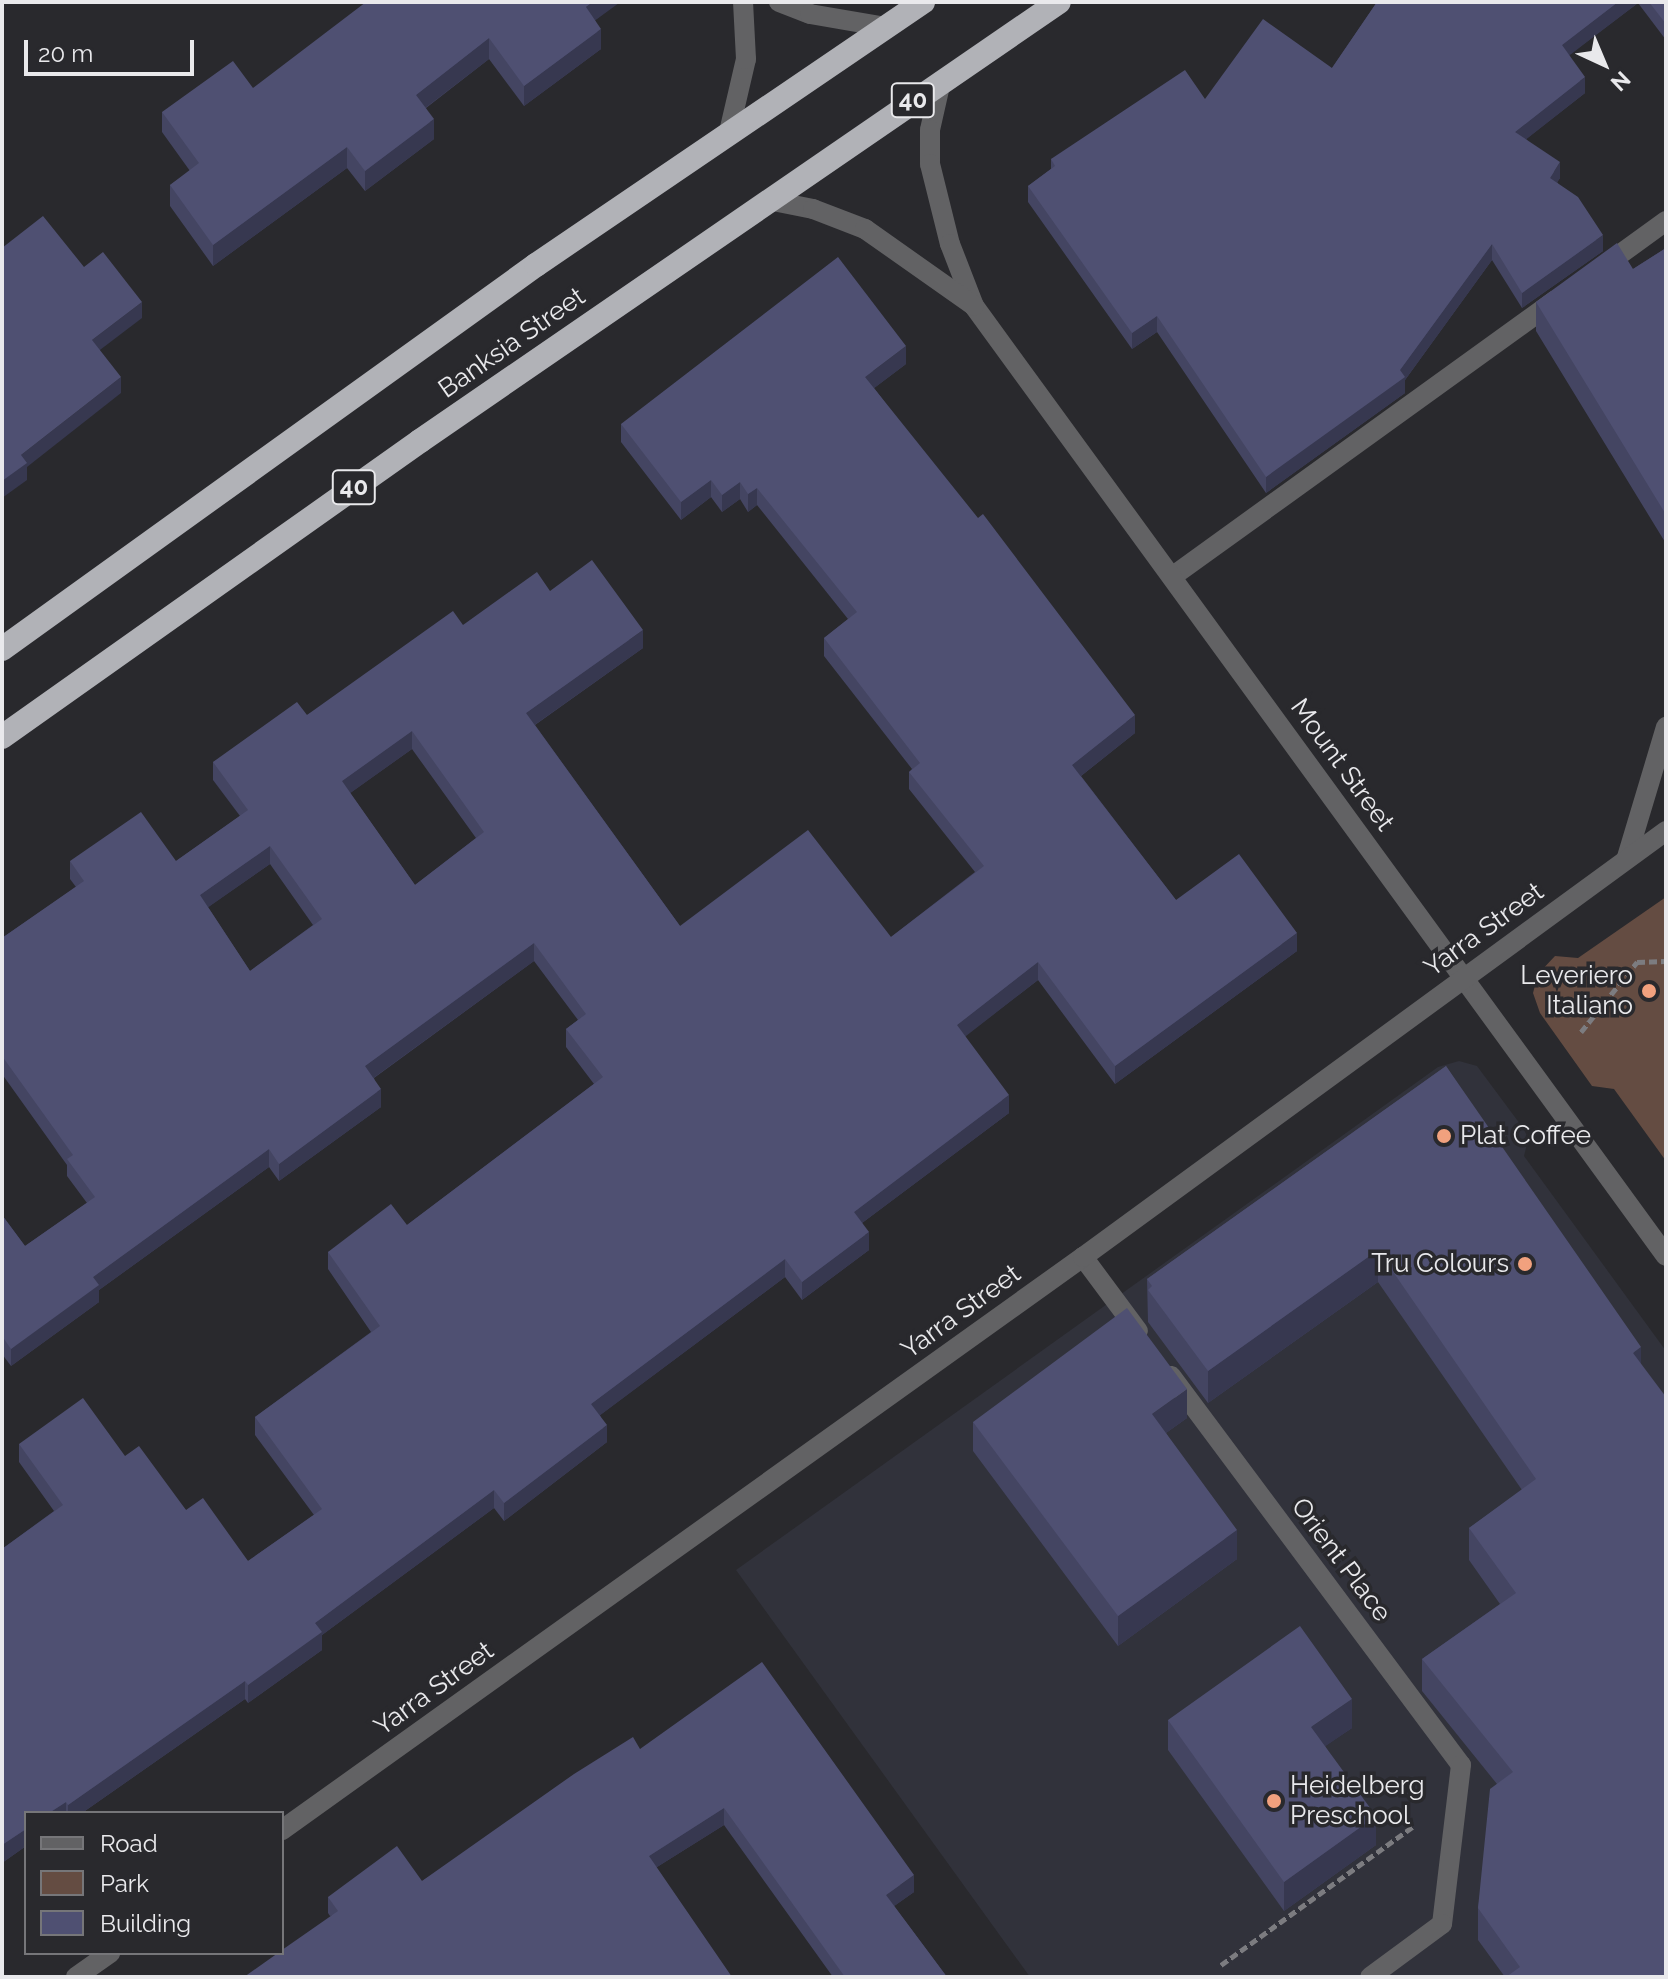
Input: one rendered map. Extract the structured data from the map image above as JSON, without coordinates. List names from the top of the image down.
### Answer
{
  "streets": {
    "highway": ["40", "Banksia Street"],
    "street": ["Mount Street", "Yarra Street", "Orient Place"]
  },
  "crossings": [
    ["Banksia Street", "Mount Street"],
    ["Mount Street", "Yarra Street"],
    ["Yarra Street", "Orient Place"]
  ],
  "places": [
    "Leveriero Italiano",
    "Plat Coffee",
    "Tru Colours",
    "Heidelberg Preschool"
  ],
  "legend": ["Road", "Park", "Building"],
  "scale_bar": "20 m",
  "north": "bottom right"
}
